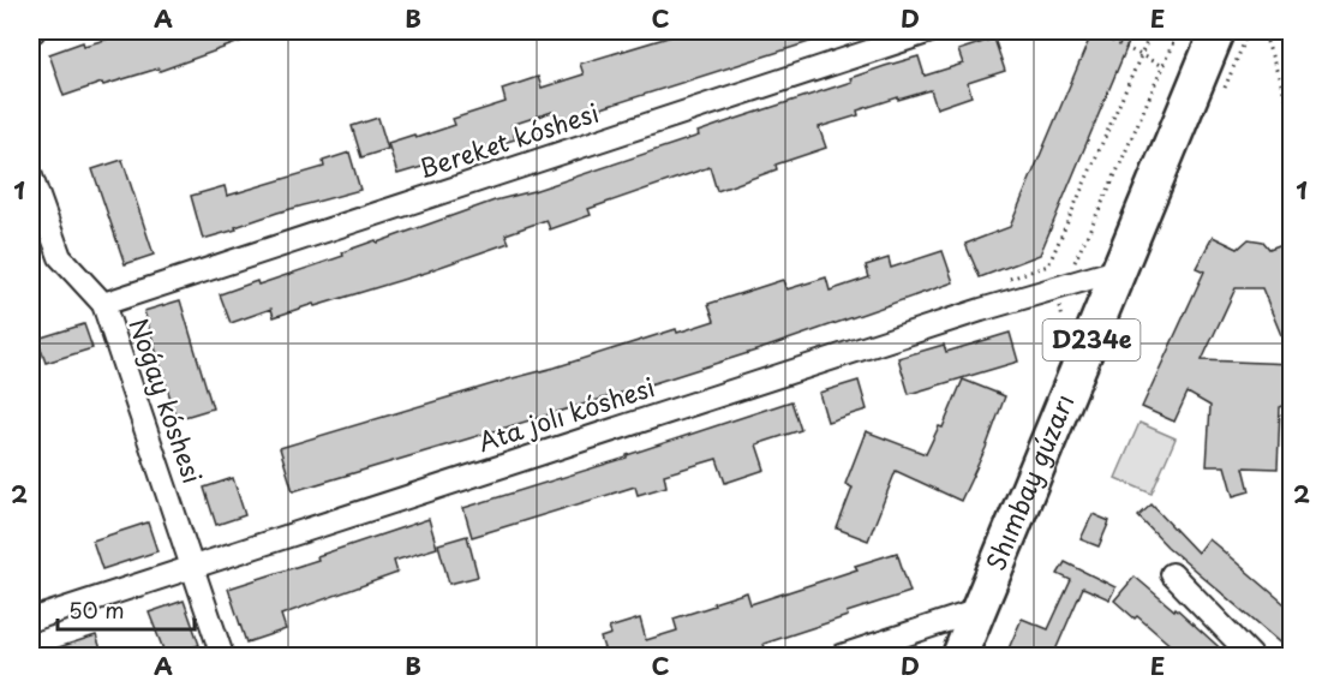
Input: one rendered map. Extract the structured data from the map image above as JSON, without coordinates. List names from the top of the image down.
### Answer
{
  "streets": {
    "main road": ["D234e", "Shımbay gúzarı"],
    "street": ["Bereket kóshesi", "Noǵay kóshesi", "Ata jolı kóshesi"]
  },
  "crossings": [
    ["Bereket kóshesi", "Noǵay kóshesi"],
    ["Noǵay kóshesi", "Ata jolı kóshesi"],
    ["Ata jolı kóshesi", "Shımbay gúzarı"]
  ],
  "scale_bar": "50 m",
  "grid": {
    "columns": [
      "A",
      "B",
      "C",
      "D",
      "E"
    ],
    "rows": ["1", "2"]
  }
}
